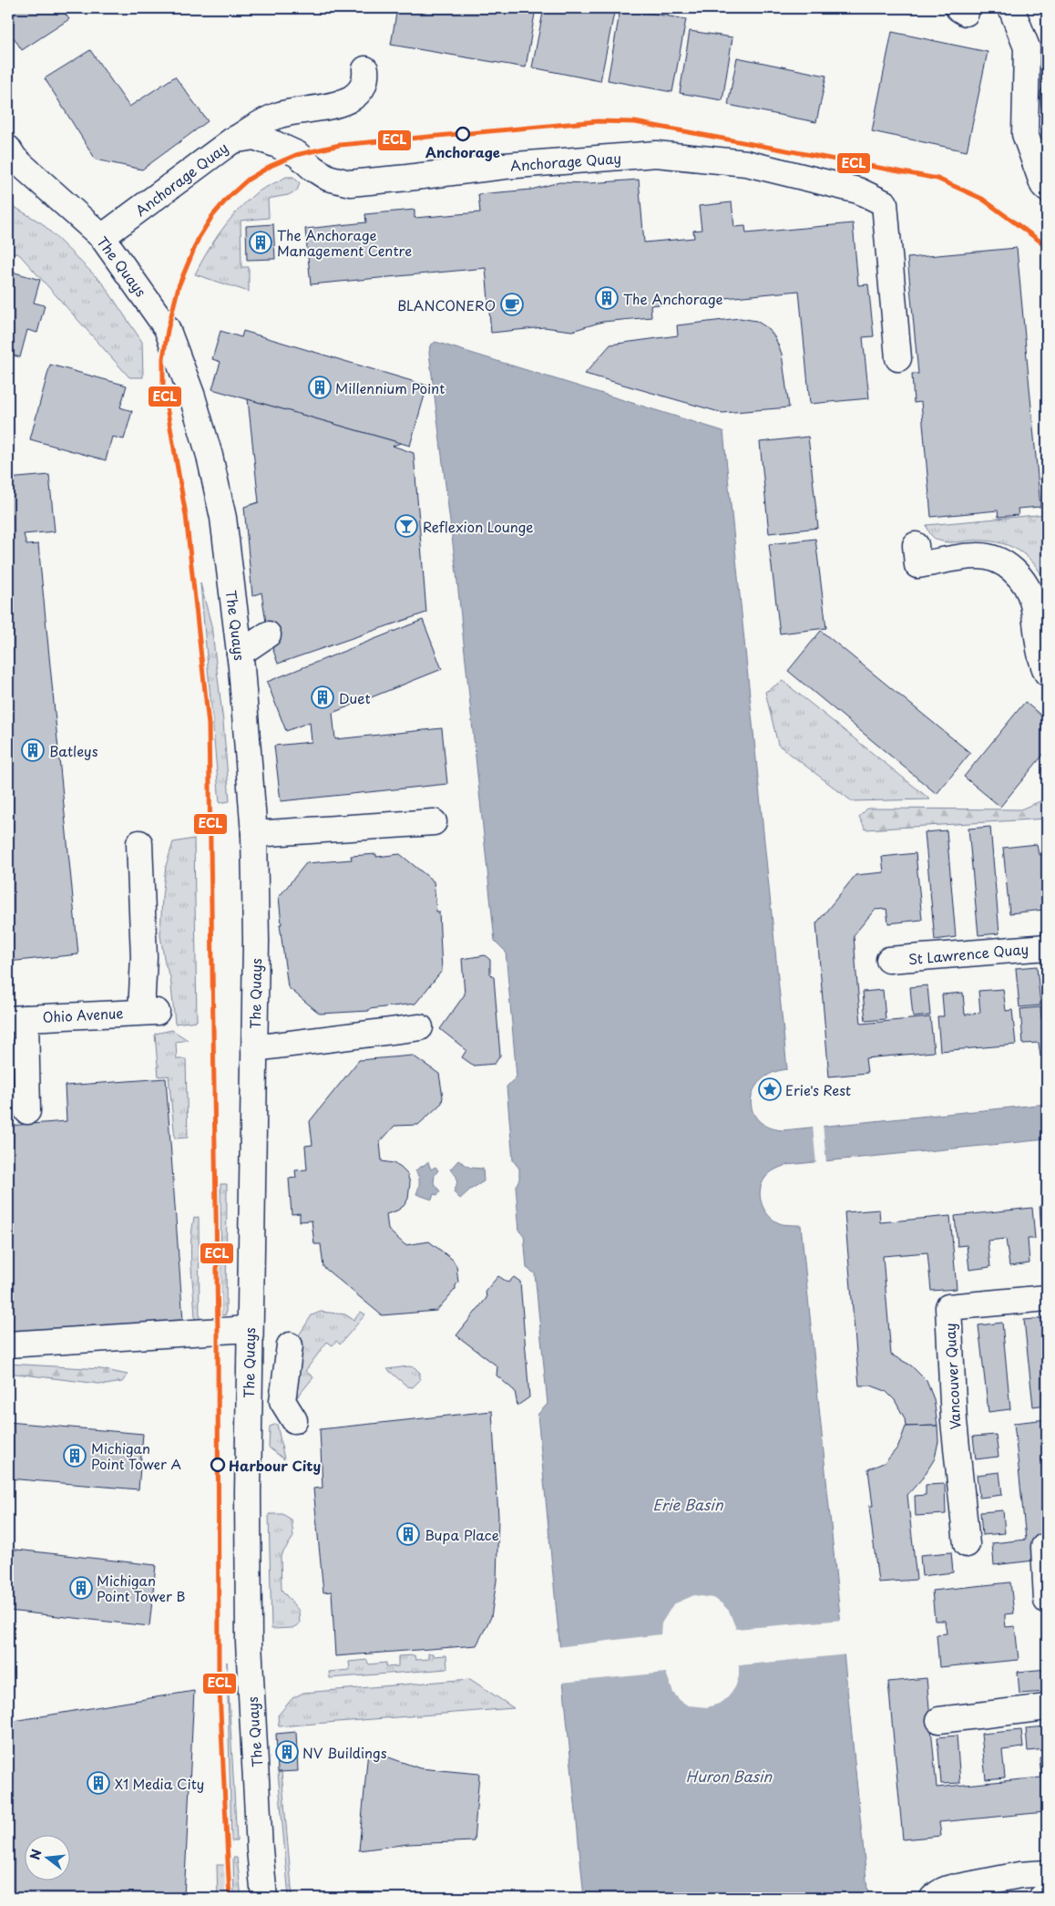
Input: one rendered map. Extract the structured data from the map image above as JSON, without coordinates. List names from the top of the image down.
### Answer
{
  "streets": {
    "street": [
      "Anchorage Quay",
      "The Quays",
      "St Lawrence Quay",
      "Ohio Avenue",
      "Vancouver Quay"
    ]
  },
  "crossings": [
    ["Anchorage Quay", "The Quays"]
  ],
  "water": ["Erie Basin", "Huron Basin"],
  "places": {
    "other": ["Anchorage", "Harbour City"],
    "building": [
      "The Anchorage Management Centre",
      "The Anchorage",
      "Millennium Point",
      "Duet",
      "Batleys",
      "Michigan Point Tower A",
      "Bupa Place",
      "Michigan Point Tower B",
      "NV Buildings",
      "X1 Media City"
    ],
    "cafe": ["BLANCONERO"],
    "bar": ["Reflexion Lounge"],
    "place": ["Erie's Rest"]
  },
  "lines": ["transit line ECL"],
  "north": "left"
}
